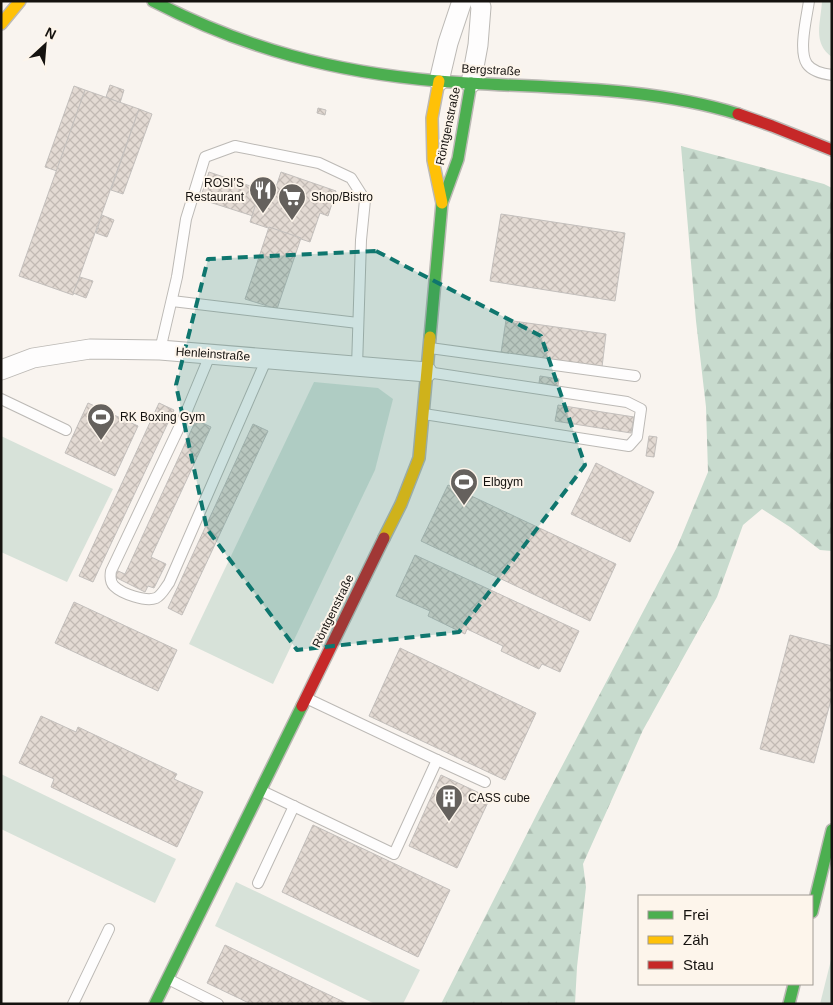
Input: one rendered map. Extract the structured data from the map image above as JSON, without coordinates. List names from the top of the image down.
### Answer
{
  "streets": {
    "main road": ["Bergstraße", "Röntgenstraße"],
    "street": ["Henleinstraße"]
  },
  "crossings": [
    ["Bergstraße", "Röntgenstraße"],
    ["Röntgenstraße", "Henleinstraße"]
  ],
  "places": {
    "restaurant": ["ROSI’S Restaurant"],
    "supermarket": ["Shop/Bistro"],
    "sports": ["RK Boxing Gym", "Elbgym"],
    "building": ["CASS cube"]
  },
  "legend": ["Frei", "Zäh", "Stau"],
  "north": "top right"
}
